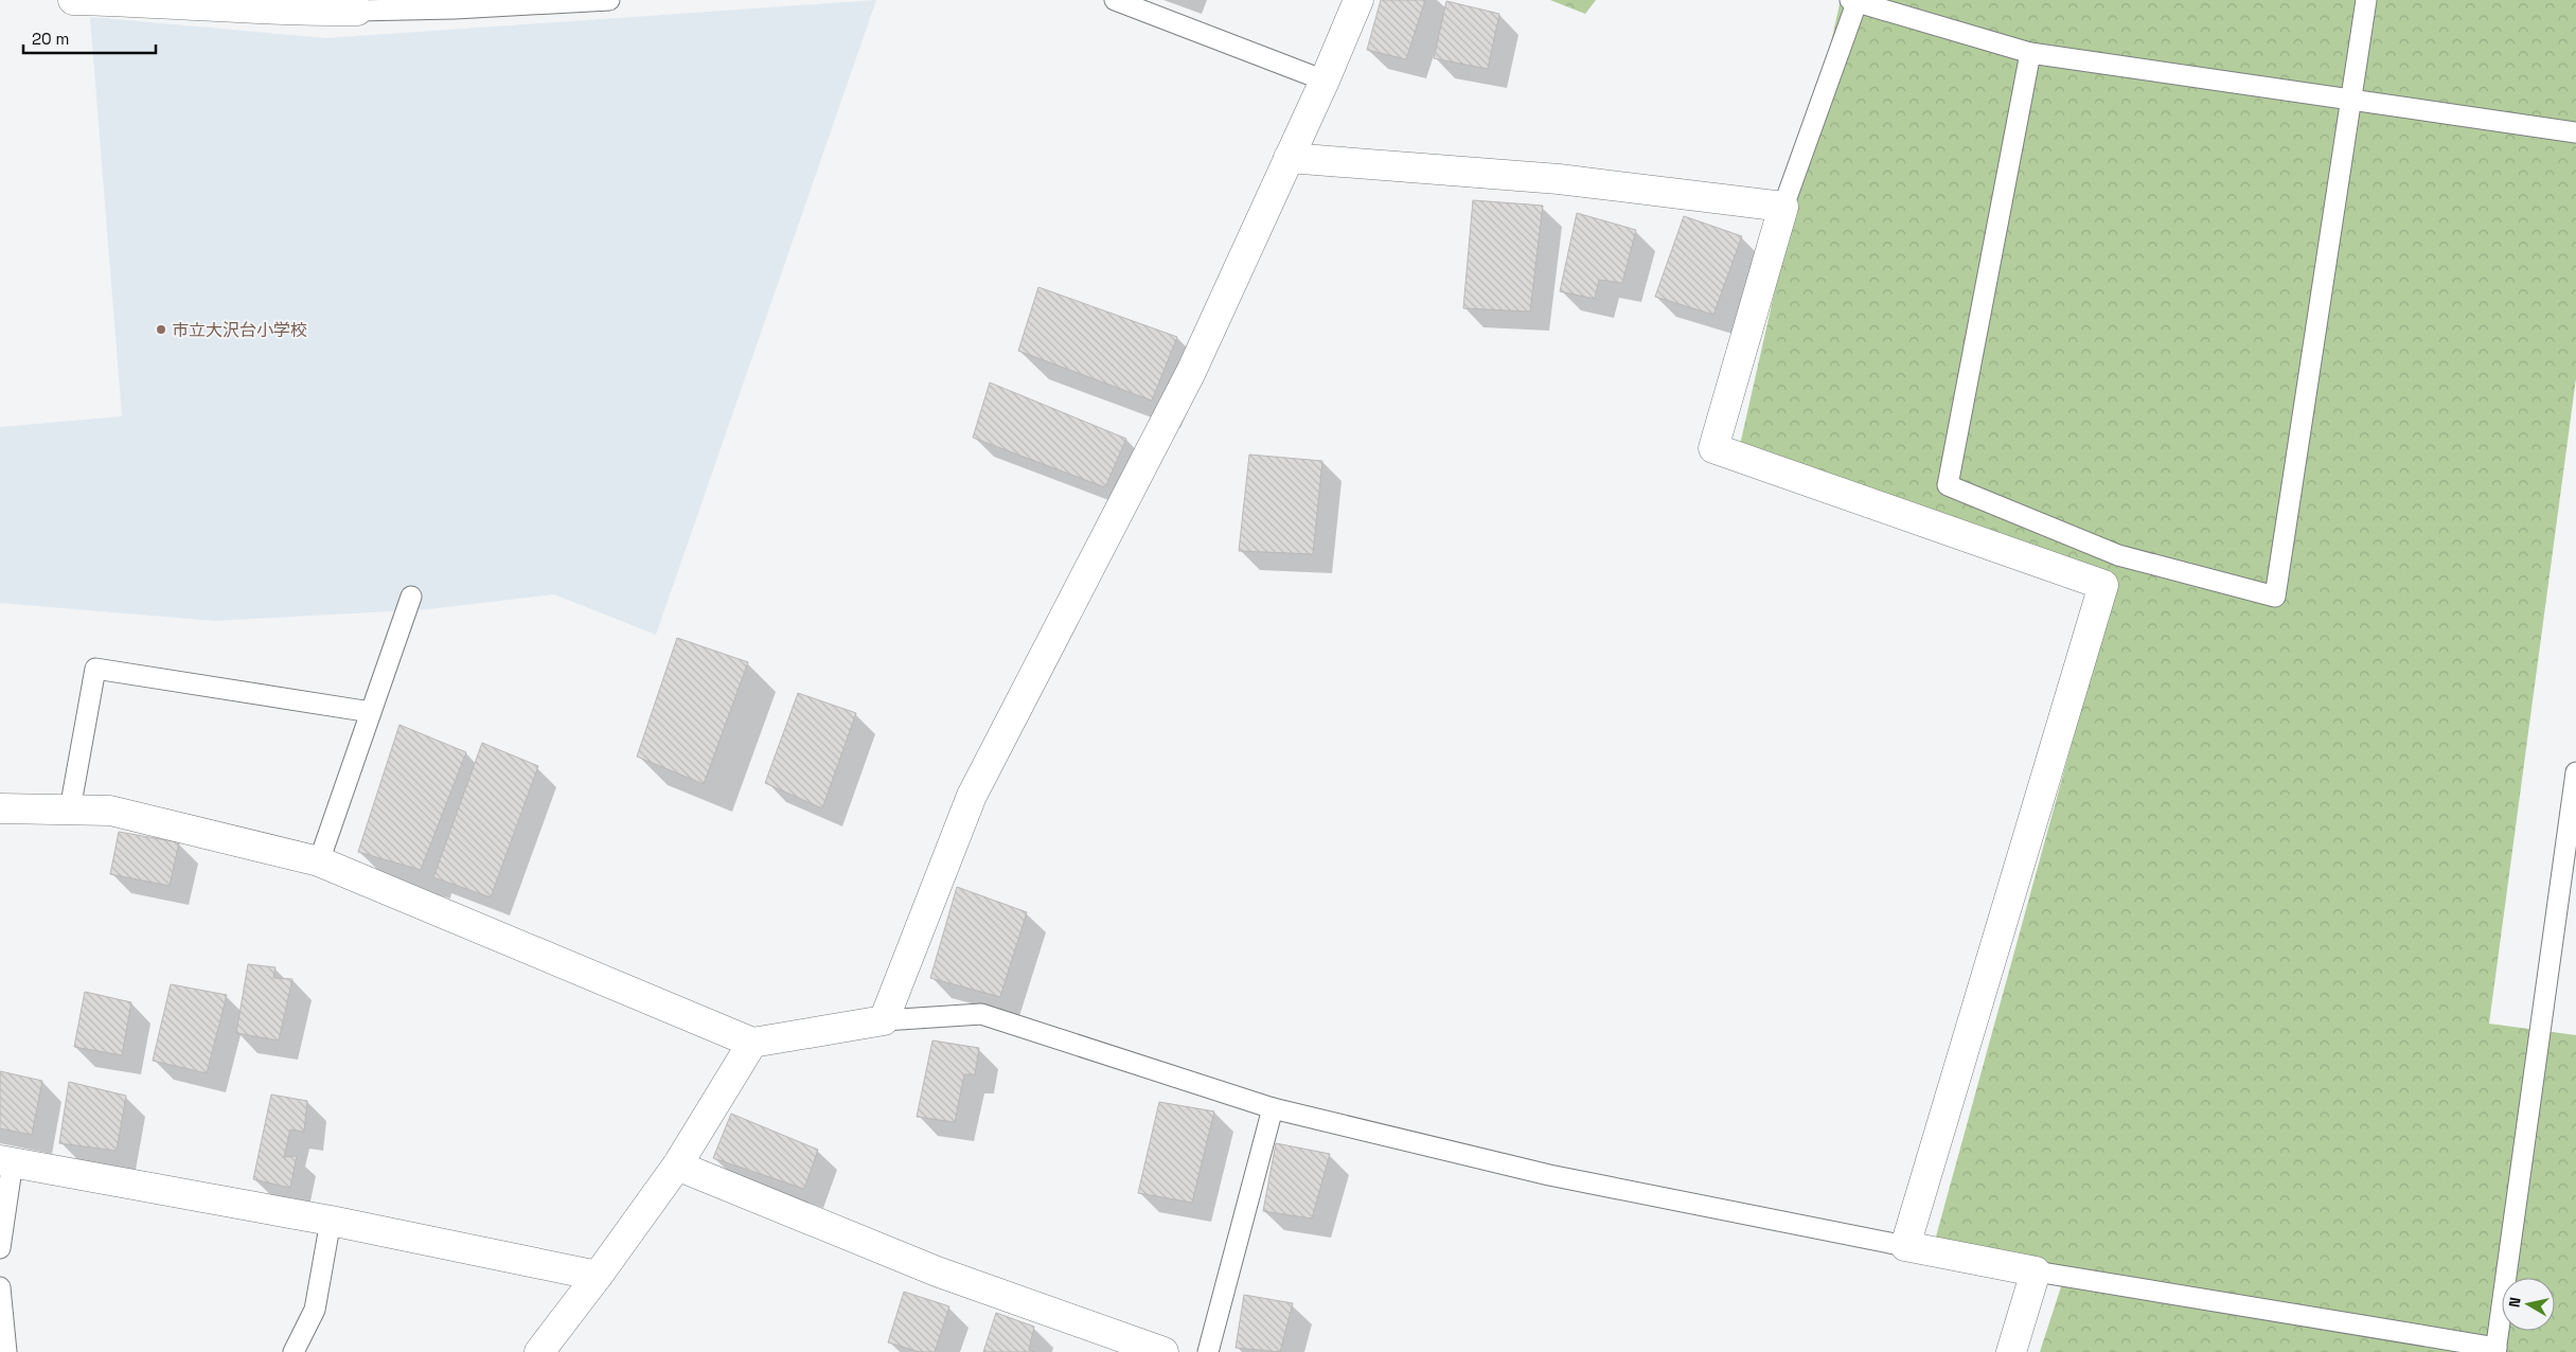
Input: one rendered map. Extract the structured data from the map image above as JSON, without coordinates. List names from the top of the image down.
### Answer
{
  "places": ["市立大沢台小学校"],
  "scale_bar": "20 m",
  "north": "left"
}
